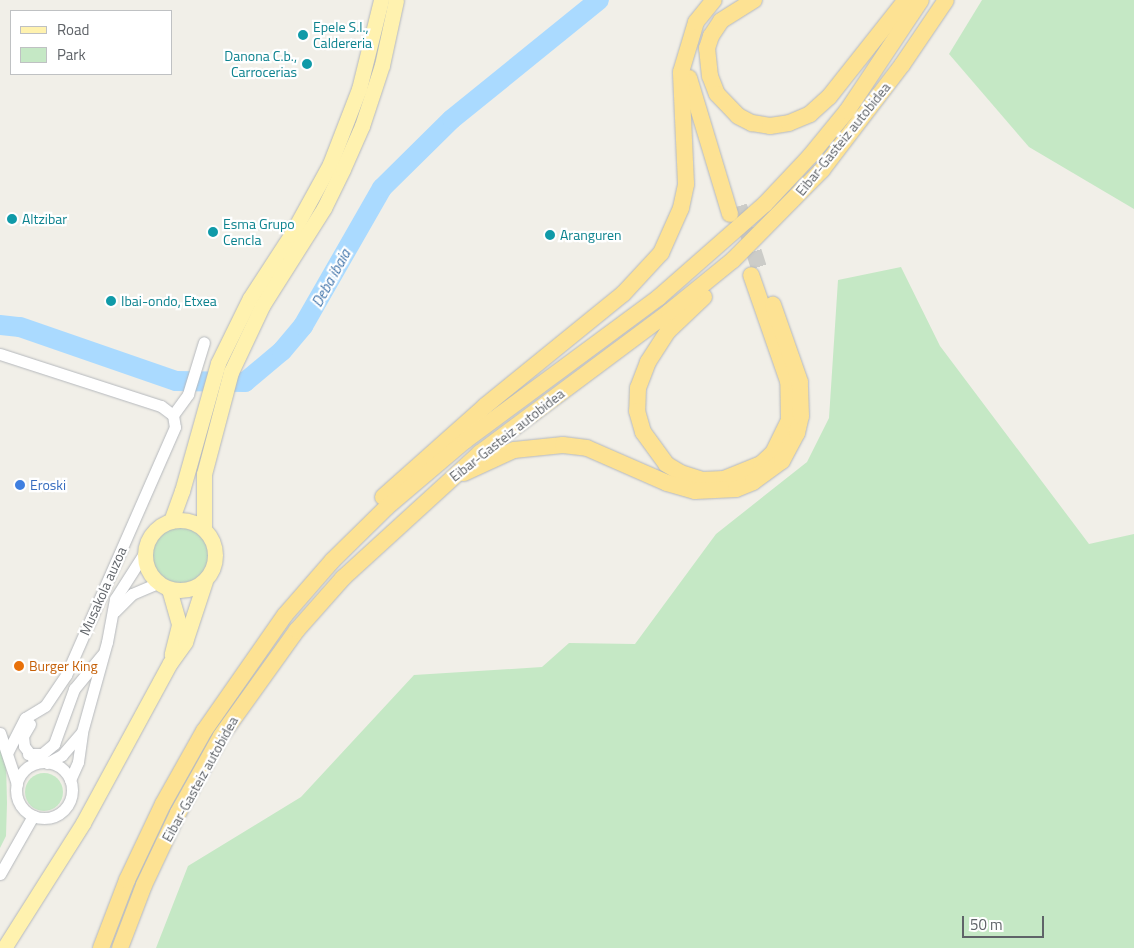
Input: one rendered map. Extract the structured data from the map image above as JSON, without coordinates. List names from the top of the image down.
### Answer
{
  "streets": {
    "highway": ["Eibar-Gasteiz autobidea"],
    "street": ["Musakola auzoa"]
  },
  "water": ["Deba ibaia"],
  "places": [
    "Epele S.l., Caldereria",
    "Danona C.b., Carrocerias",
    "Altzibar",
    "Esma Grupo Cencla",
    "Aranguren",
    "Ibai-ondo, Etxea",
    "Eroski",
    "Burger King"
  ],
  "legend": ["Road", "Park"],
  "scale_bar": "50 m"
}
